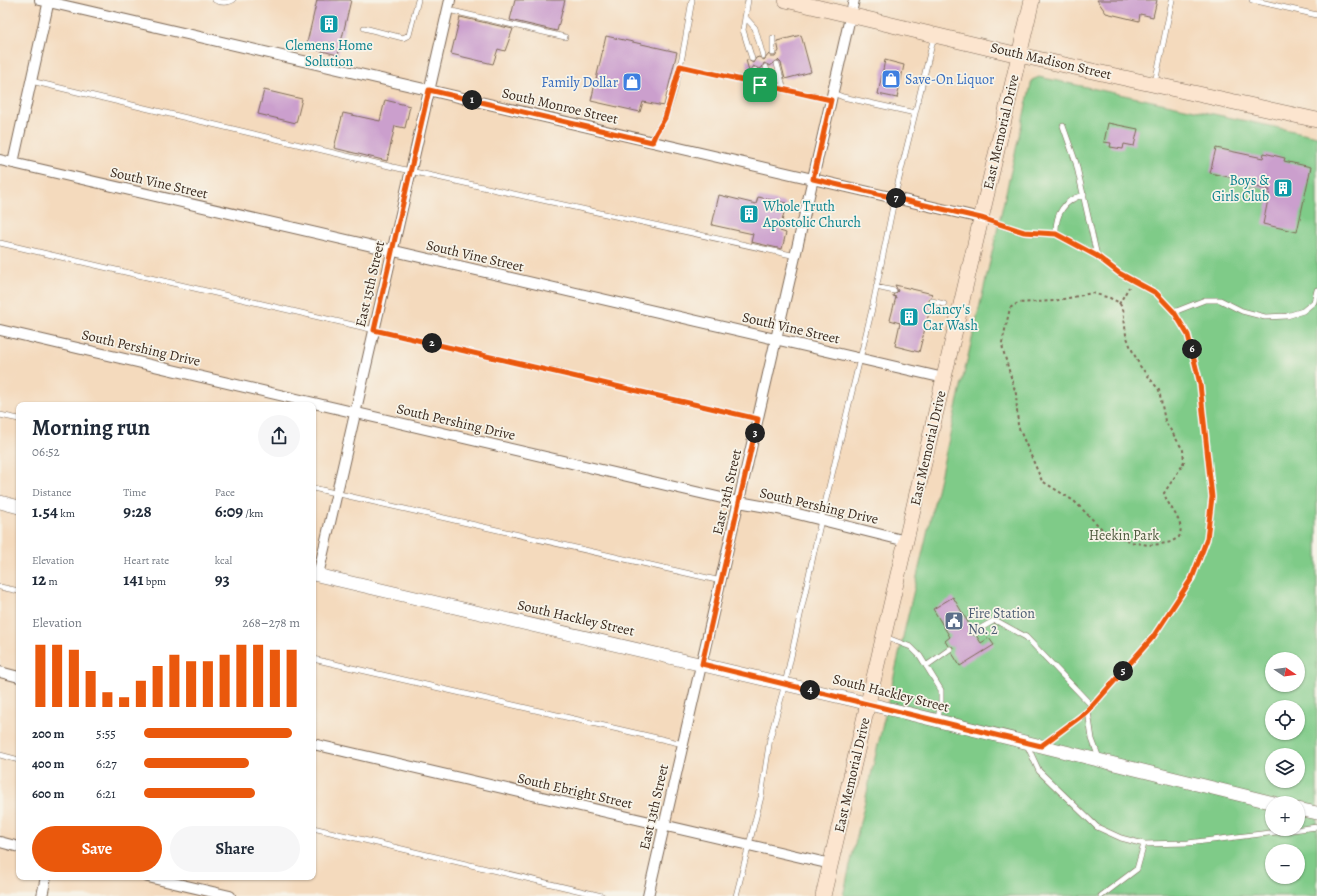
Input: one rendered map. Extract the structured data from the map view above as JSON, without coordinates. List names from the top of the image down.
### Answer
{
  "streets": {
    "main road": ["South Madison Street", "East Memorial Drive"],
    "street": [
      "South Monroe Street",
      "South Vine Street",
      "East 15th Street",
      "South Pershing Drive",
      "East 13th Street",
      "South Hackley Street",
      "South Ebright Street"
    ]
  },
  "crossings": [
    ["South Madison Street", "East Memorial Drive"],
    ["South Madison Street", "East 13th Street"],
    ["South Monroe Street", "East Memorial Drive"],
    ["South Monroe Street", "East 15th Street"],
    ["South Monroe Street", "East 13th Street"],
    ["East Memorial Drive", "South Vine Street"],
    ["East Memorial Drive", "South Pershing Drive"],
    ["East Memorial Drive", "South Hackley Street"],
    ["East Memorial Drive", "South Ebright Street"],
    ["South Vine Street", "East 15th Street"],
    ["South Vine Street", "East 13th Street"],
    ["East 15th Street", "South Pershing Drive"],
    ["East 15th Street", "South Hackley Street"],
    ["South Pershing Drive", "East 13th Street"],
    ["East 13th Street", "South Hackley Street"],
    ["East 13th Street", "South Ebright Street"]
  ],
  "parks": ["Heekin Park"],
  "places": {
    "building": [
      "Clemens Home Solution",
      "Boys & Girls Club",
      "Whole Truth Apostolic Church",
      "Clancy's Car Wash"
    ],
    "shop": ["Save-On Liquor", "Family Dollar"],
    "public building": ["Fire Station No. 2"]
  },
  "north": "right",
  "page": {
    "pins": [
      "1",
      "7",
      "2",
      "6",
      "3",
      "5",
      "4"
    ],
    "heading": ["Morning run", "06:52"],
    "stats": [
      ["Distance", "1.54 km"],
      ["Time", "9:28"],
      ["Pace", "6:09 /km"],
      ["Elevation", "12 m"],
      ["Heart rate", "141 bpm"],
      ["kcal", "93"]
    ],
    "chart": ["Elevation", "268–278 m"],
    "map_buttons": ["+", "−"],
    "list": [
      {
        "name": "200 m",
        "note": "5:55"
      },
      {
        "name": "400 m",
        "note": "6:27"
      },
      {
        "name": "600 m",
        "note": "6:21"
      }
    ],
    "buttons": ["Save", "Share"]
  }
}
